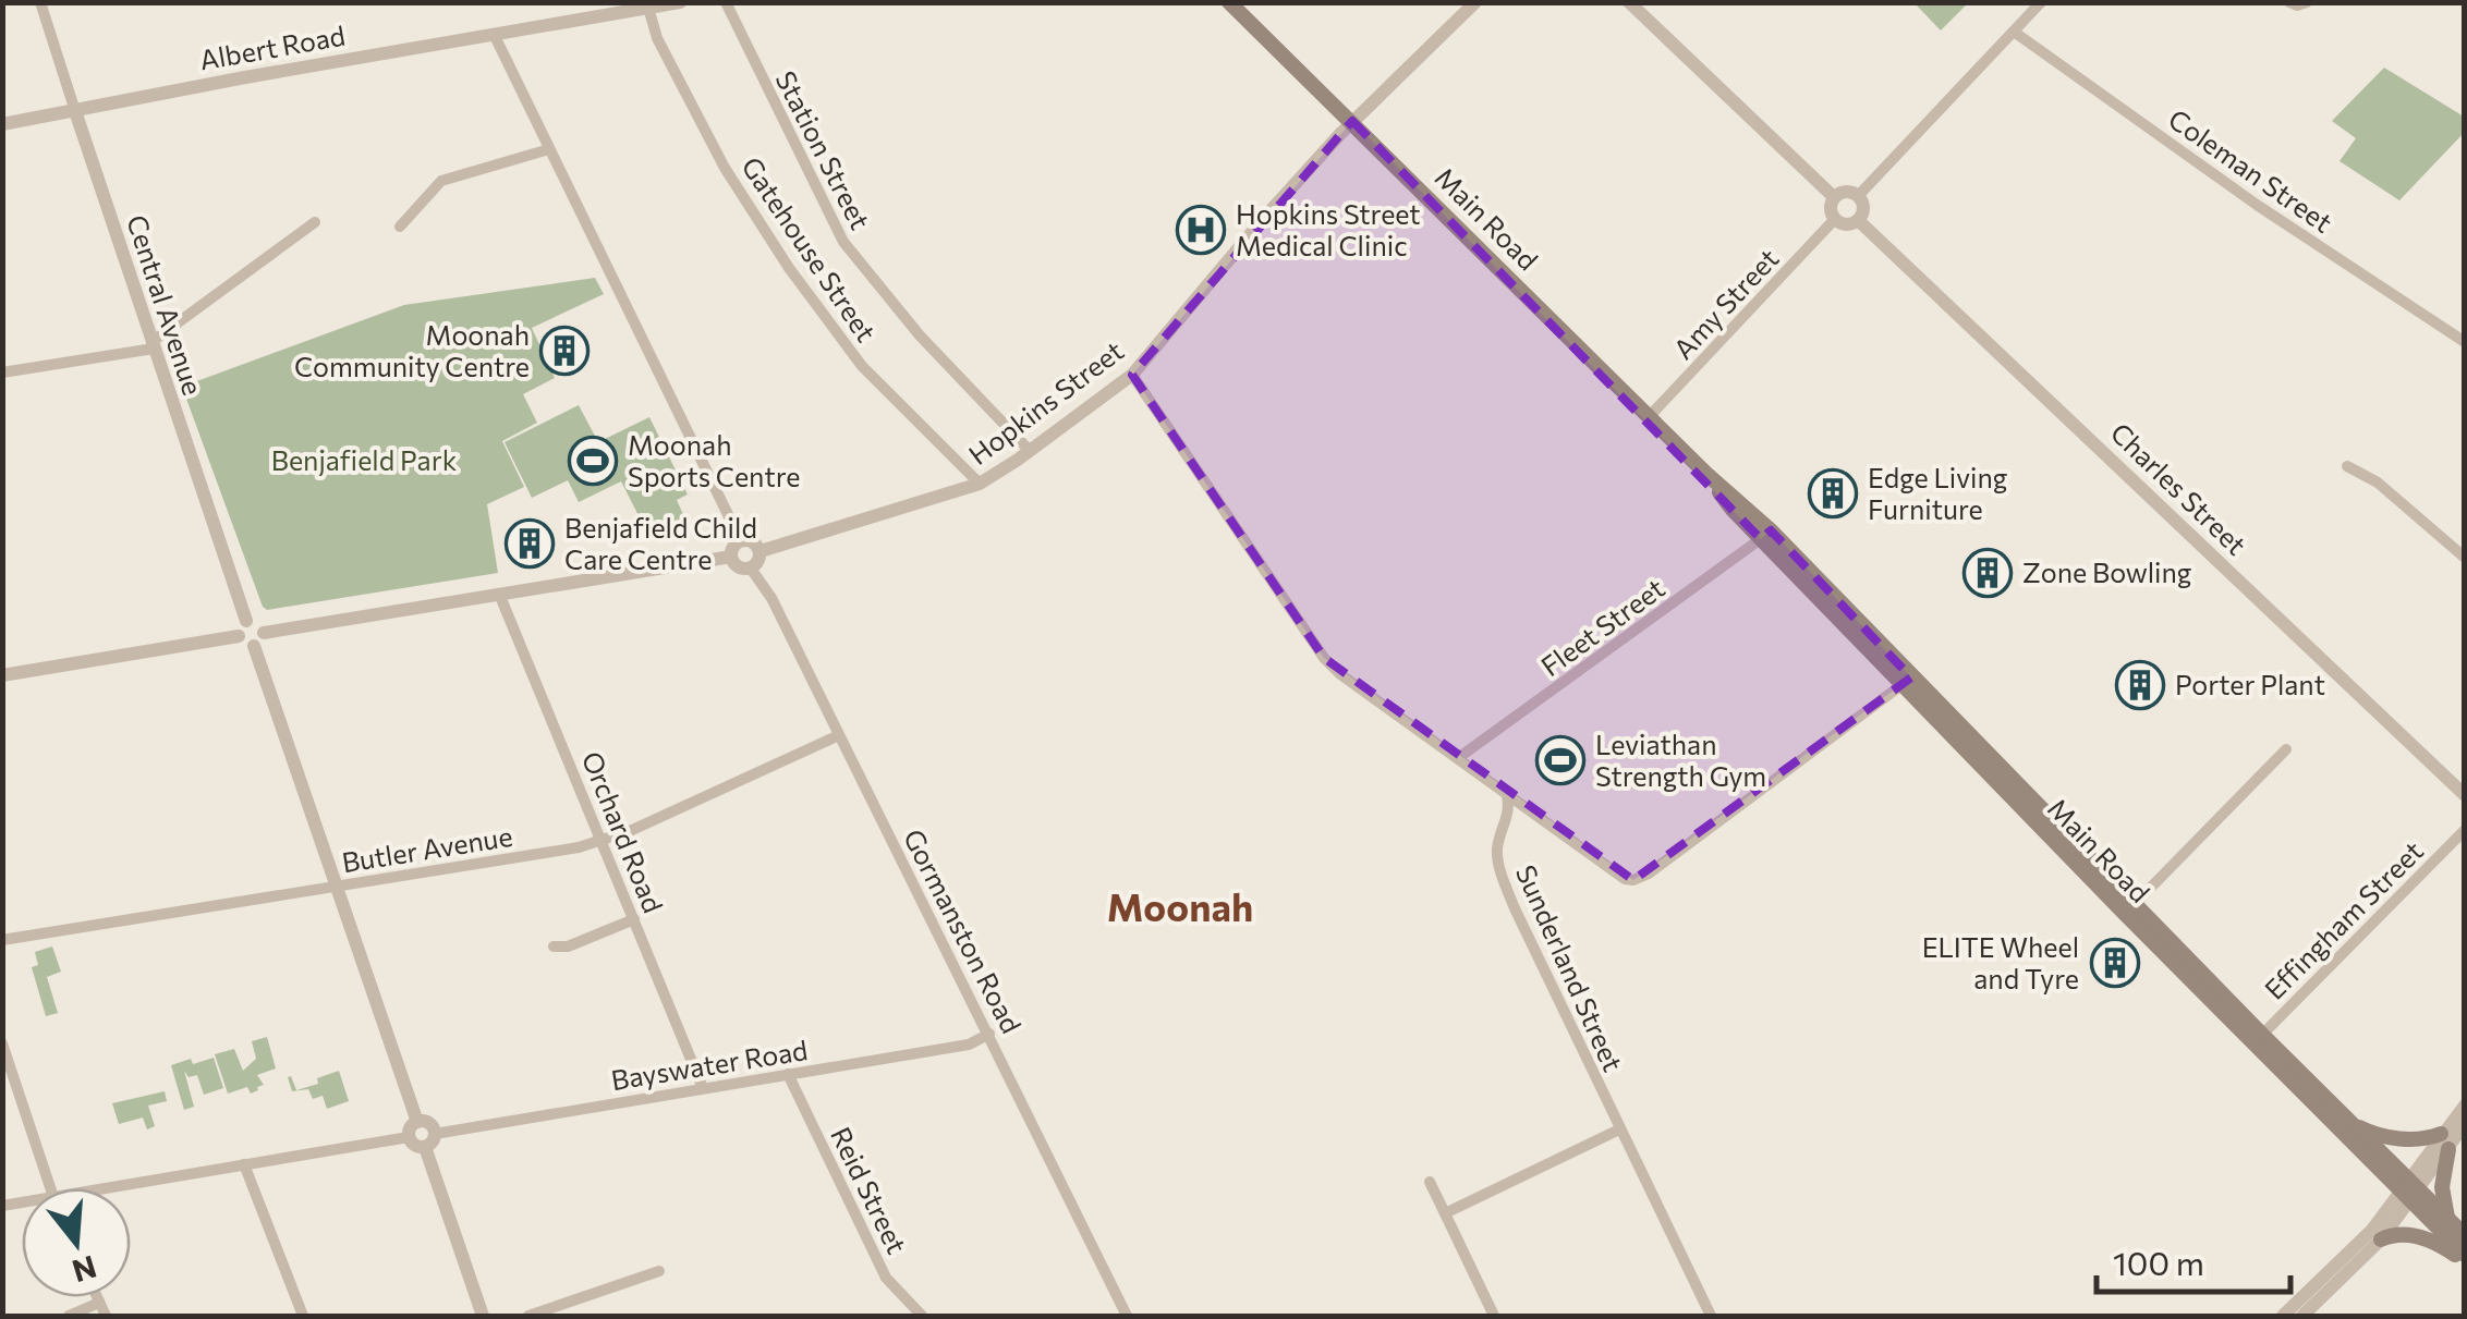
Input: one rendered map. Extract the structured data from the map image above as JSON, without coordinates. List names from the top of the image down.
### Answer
{
  "streets": {
    "main road": ["Main Road"],
    "street": [
      "Albert Road",
      "Station Street",
      "Coleman Street",
      "Gatehouse Street",
      "Amy Street",
      "Central Avenue",
      "Hopkins Street",
      "Charles Street",
      "Fleet Street",
      "Orchard Road",
      "Butler Avenue",
      "Effingham Street",
      "Gormanston Road",
      "Sunderland Street",
      "Bayswater Road",
      "Reid Street"
    ]
  },
  "crossings": [
    ["Albert Road", "Gatehouse Street"],
    ["Albert Road", "Central Avenue"],
    ["Station Street", "Hopkins Street"],
    ["Main Road", "Amy Street"],
    ["Main Road", "Hopkins Street"],
    ["Main Road", "Fleet Street"],
    ["Main Road", "Effingham Street"],
    ["Gatehouse Street", "Hopkins Street"],
    ["Amy Street", "Charles Street"],
    ["Hopkins Street", "Gormanston Road"],
    ["Orchard Road", "Butler Avenue"],
    ["Orchard Road", "Bayswater Road"],
    ["Butler Avenue", "Gormanston Road"],
    ["Gormanston Road", "Bayswater Road"],
    ["Bayswater Road", "Reid Street"]
  ],
  "districts": ["Moonah"],
  "parks": ["Benjafield Park"],
  "places": {
    "hospital": ["Hopkins Street Medical Clinic"],
    "building": [
      "Moonah Community Centre",
      "Edge Living Furniture",
      "Benjafield Child Care Centre",
      "Zone Bowling",
      "Porter Plant",
      "ELITE Wheel and Tyre"
    ],
    "sports": ["Moonah Sports Centre", "Leviathan Strength Gym"]
  },
  "scale_bar": "100 m",
  "north": "bottom"
}
